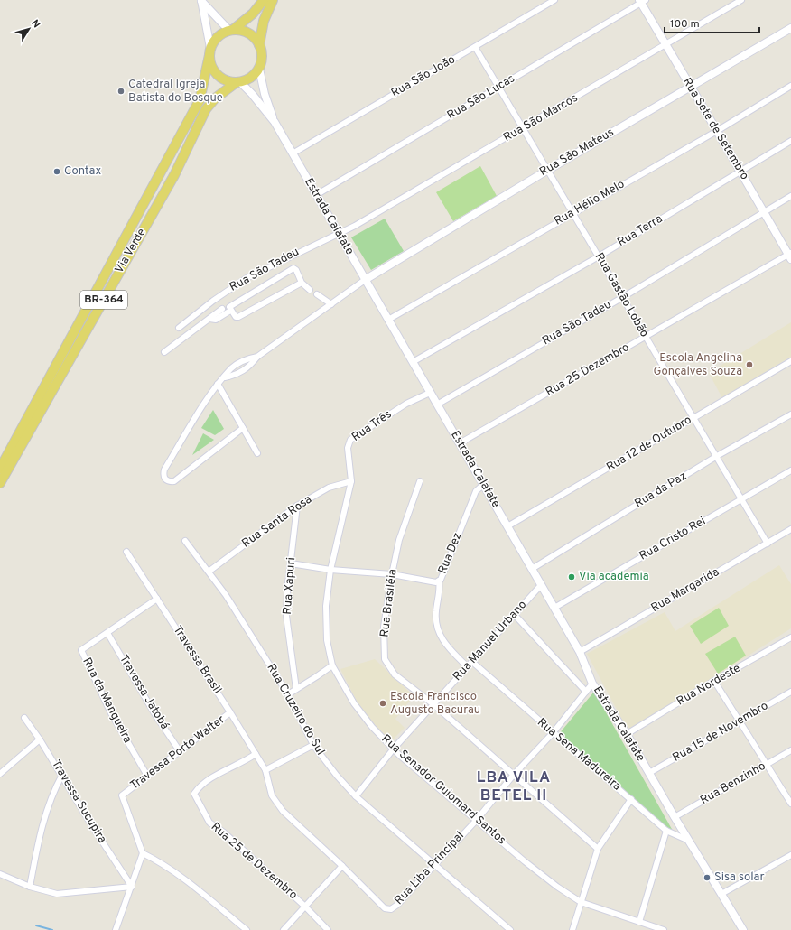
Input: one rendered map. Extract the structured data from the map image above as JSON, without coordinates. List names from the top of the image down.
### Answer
{
  "streets": {
    "main road": ["Via Verde", "BR-364"],
    "street": [
      "Rua São João",
      "Rua São Lucas",
      "Rua São Marcos",
      "Rua Sete de Setembro",
      "Rua São Mateus",
      "Rua Hélio Melo",
      "Estrada Calafate",
      "Rua Terra",
      "Rua São Tadeu",
      "Rua Gastão Lobão",
      "Rua 25 Dezembro",
      "Rua Três",
      "Rua 12 de Outubro",
      "Rua da Paz",
      "Rua Santa Rosa",
      "Rua Cristo Rei",
      "Rua Dez",
      "Rua Xapuri",
      "Rua Margarida",
      "Rua Brasiléia",
      "Rua Manuel Urbano",
      "Travessa Brasil",
      "Rua Nordeste",
      "Travessa Jatobá",
      "Rua da Mangueira",
      "Rua Cruzeiro do Sul",
      "Rua 15 de Novembro",
      "Travessa Porto Walter",
      "Rua Sena Madureira",
      "Rua Benzinho",
      "Rua Senador Guiomard Santos",
      "Travessa Sucupira",
      "Rua 25 de Dezembro",
      "Rua Liba Principal"
    ]
  },
  "crossings": [
    ["Rua São João", "Estrada Calafate"],
    ["Rua São João", "Rua Gastão Lobão"],
    ["Rua São Lucas", "Rua Sete de Setembro"],
    ["Rua São Lucas", "Estrada Calafate"],
    ["Rua São Lucas", "Rua Gastão Lobão"],
    ["Rua São Marcos", "Rua Sete de Setembro"],
    ["Rua São Marcos", "Estrada Calafate"],
    ["Rua São Marcos", "Rua São Tadeu"],
    ["Rua São Marcos", "Rua Gastão Lobão"],
    ["Rua Sete de Setembro", "Rua São Mateus"],
    ["Rua Sete de Setembro", "Rua Hélio Melo"],
    ["Rua Sete de Setembro", "Rua Terra"],
    ["Rua Sete de Setembro", "Rua São Tadeu"],
    ["Rua Sete de Setembro", "Rua 25 Dezembro"],
    ["Rua São Mateus", "Estrada Calafate"],
    ["Rua São Mateus", "Rua Gastão Lobão"],
    ["Rua Hélio Melo", "Estrada Calafate"],
    ["Rua Hélio Melo", "Rua Gastão Lobão"],
    ["Estrada Calafate", "Rua Terra"],
    ["Estrada Calafate", "Via Verde"],
    ["Estrada Calafate", "Rua São Tadeu"],
    ["Estrada Calafate", "BR-364"],
    ["Estrada Calafate", "Rua 25 Dezembro"],
    ["Estrada Calafate", "Rua Três"],
    ["Estrada Calafate", "Rua 12 de Outubro"],
    ["Estrada Calafate", "Rua da Paz"],
    ["Estrada Calafate", "Rua Cristo Rei"],
    ["Estrada Calafate", "Rua Dez"],
    ["Estrada Calafate", "Rua Margarida"],
    ["Estrada Calafate", "Rua Manuel Urbano"],
    ["Estrada Calafate", "Rua Nordeste"],
    ["Estrada Calafate", "Rua 15 de Novembro"],
    ["Estrada Calafate", "Rua Sena Madureira"],
    ["Estrada Calafate", "Rua Benzinho"],
    ["Estrada Calafate", "Rua Liba Principal"],
    ["Rua Terra", "Rua Gastão Lobão"],
    ["Via Verde", "BR-364"],
    ["Rua São Tadeu", "Rua Gastão Lobão"],
    ["Rua Gastão Lobão", "Rua 25 Dezembro"],
    ["Rua Gastão Lobão", "Rua 12 de Outubro"],
    ["Rua Gastão Lobão", "Rua da Paz"],
    ["Rua Gastão Lobão", "Rua Cristo Rei"],
    ["Rua Gastão Lobão", "Rua Margarida"],
    ["Rua Três", "Rua Santa Rosa"],
    ["Rua Três", "Rua Senador Guiomard Santos"],
    ["Rua Santa Rosa", "Rua Xapuri"],
    ["Rua Santa Rosa", "Rua Cruzeiro do Sul"],
    ["Rua Santa Rosa", "Rua Senador Guiomard Santos"],
    ["Rua Dez", "Rua Xapuri"],
    ["Rua Dez", "Rua Brasiléia"],
    ["Rua Dez", "Rua Senador Guiomard Santos"],
    ["Rua Brasiléia", "Rua Manuel Urbano"],
    ["Rua Brasiléia", "Rua Liba Principal"],
    ["Rua Manuel Urbano", "Rua Cruzeiro do Sul"],
    ["Rua Manuel Urbano", "Rua Sena Madureira"],
    ["Rua Manuel Urbano", "Rua Senador Guiomard Santos"],
    ["Travessa Brasil", "Rua da Mangueira"],
    ["Travessa Brasil", "Travessa Porto Walter"],
    ["Travessa Brasil", "Rua 25 de Dezembro"],
    ["Travessa Brasil", "Rua Liba Principal"],
    ["Travessa Jatobá", "Rua da Mangueira"],
    ["Travessa Jatobá", "Travessa Porto Walter"],
    ["Rua da Mangueira", "Travessa Porto Walter"],
    ["Rua Cruzeiro do Sul", "Rua Liba Principal"],
    ["Rua Sena Madureira", "Rua Liba Principal"],
    ["Rua Senador Guiomard Santos", "Rua Liba Principal"]
  ],
  "districts": ["LBA VILA BETEL II"],
  "places": [
    "Catedral Igreja Batista do Bosque",
    "Contax",
    "Escola Angelina Gonçalves Souza",
    "Via academia",
    "Escola Francisco Augusto Bacurau",
    "Sisa solar"
  ],
  "scale_bar": "100 m",
  "north": "top right"
}
